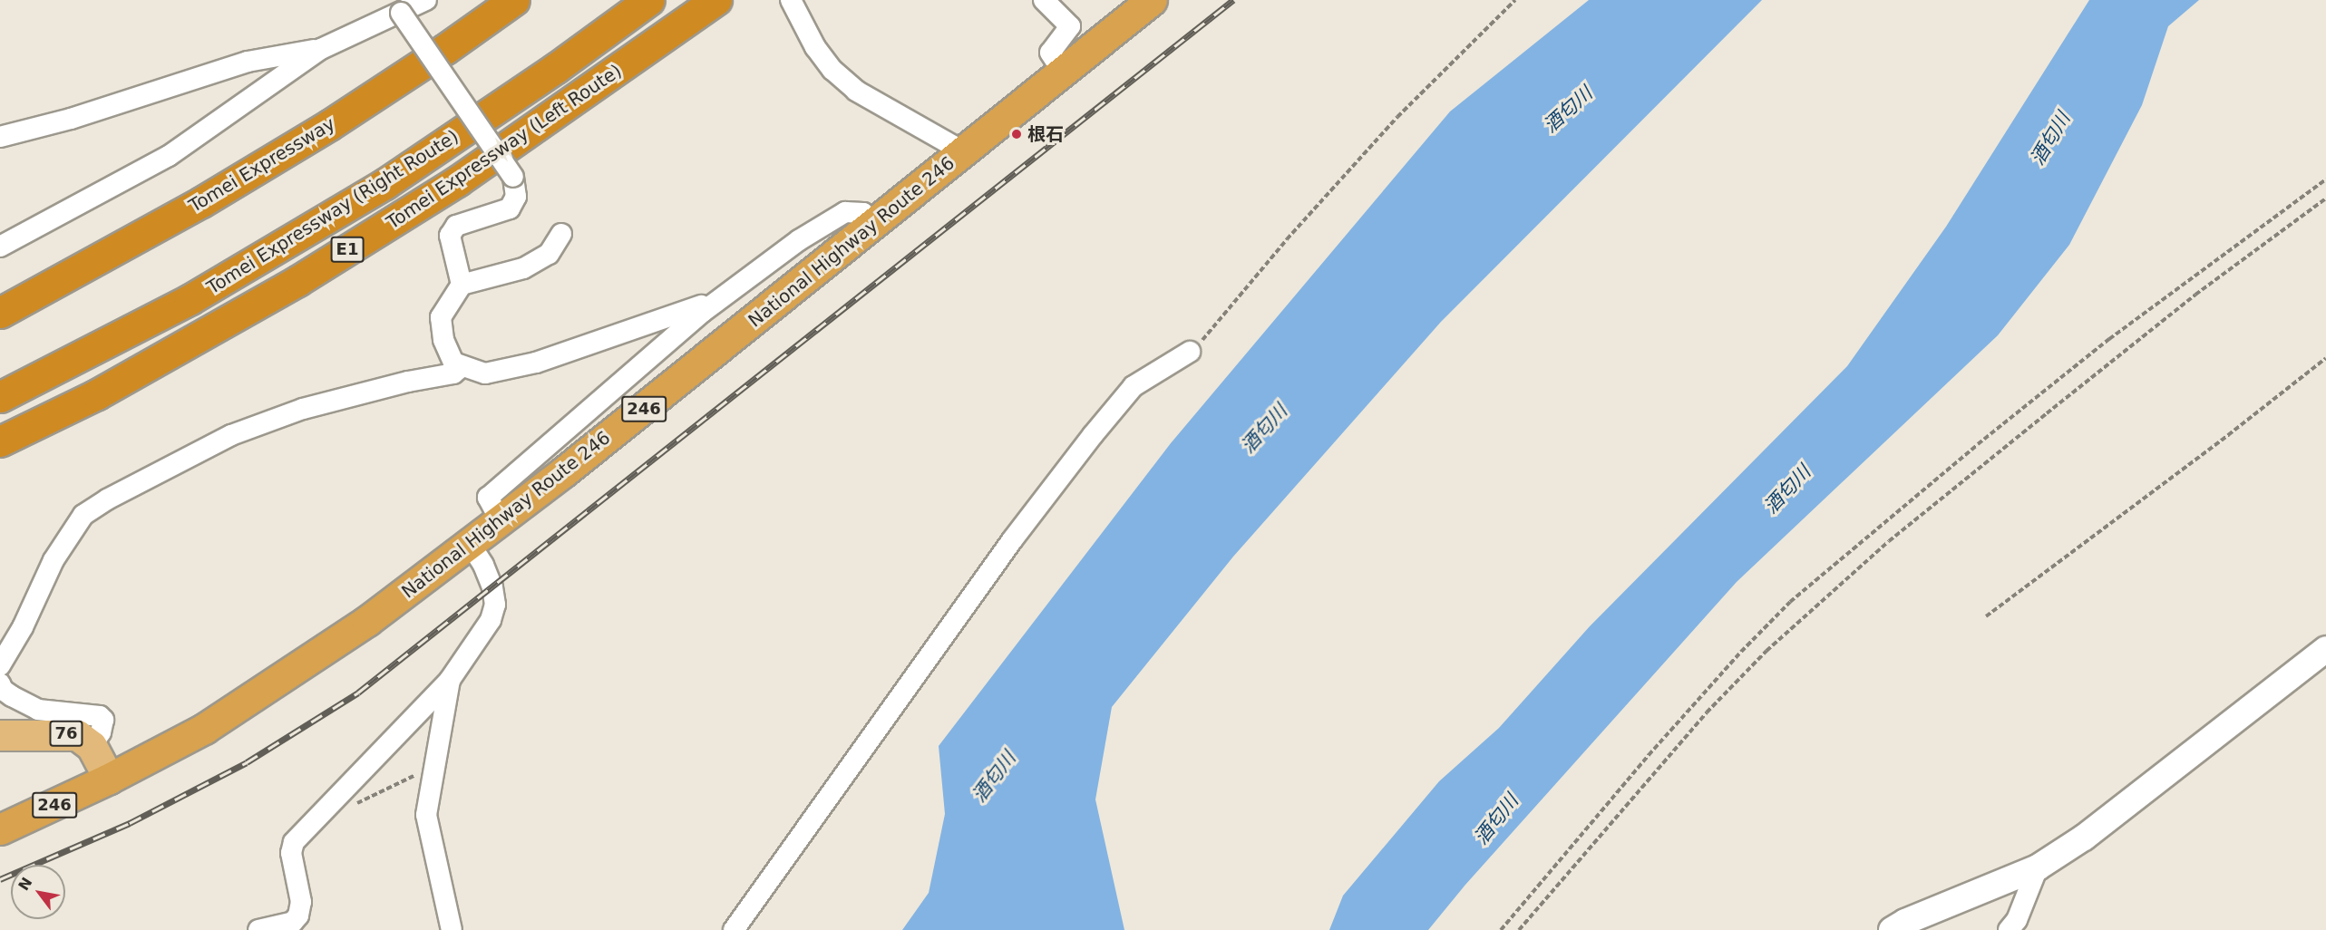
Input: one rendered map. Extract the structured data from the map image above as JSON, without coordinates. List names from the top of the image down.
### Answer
{
  "streets": {
    "highway": [
      "Tomei Expressway (Left Route)",
      "Tomei Expressway",
      "Tomei Expressway (Right Route)",
      "National Highway Route 246",
      "E1",
      "246"
    ],
    "main road": ["76"]
  },
  "crossings": [
    ["National Highway Route 246", "76"]
  ],
  "water": ["酒匂川"],
  "places": ["根石"],
  "north": "top left"
}
